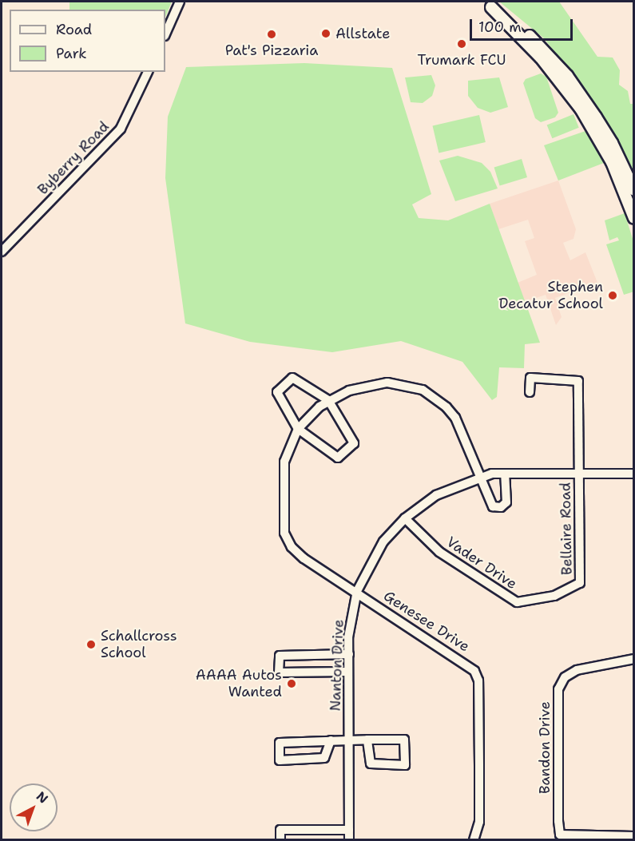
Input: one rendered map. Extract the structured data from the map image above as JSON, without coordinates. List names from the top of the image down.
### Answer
{
  "streets": {
    "street": [
      "Byberry Road",
      "Bellaire Road",
      "Vader Drive",
      "Genesee Drive",
      "Nanton Drive",
      "Bandon Drive"
    ]
  },
  "crossings": [
    ["Bellaire Road", "Vader Drive"],
    ["Bellaire Road", "Nanton Drive"],
    ["Vader Drive", "Nanton Drive"],
    ["Genesee Drive", "Nanton Drive"]
  ],
  "places": [
    "Allstate",
    "Pat's Pizzaria",
    "Trumark FCU",
    "Stephen Decatur School",
    "Schallcross School",
    "AAAA Autos Wanted"
  ],
  "legend": ["Road", "Park"],
  "scale_bar": "100 m",
  "north": "top right"
}
